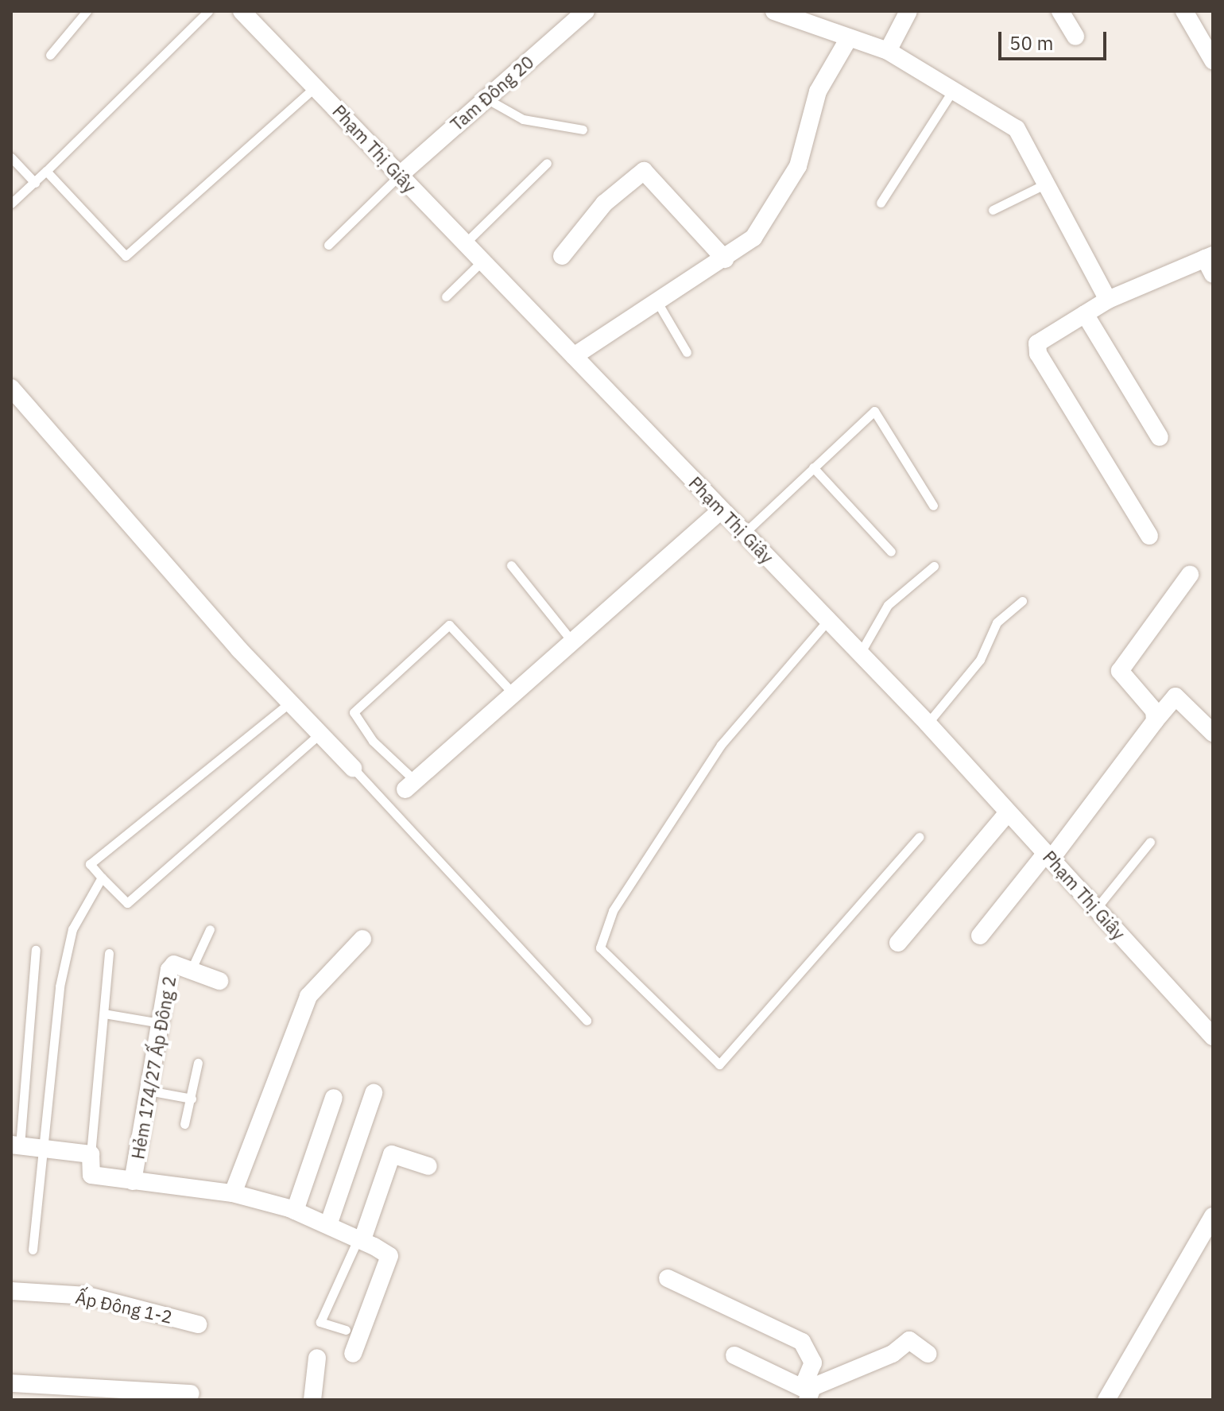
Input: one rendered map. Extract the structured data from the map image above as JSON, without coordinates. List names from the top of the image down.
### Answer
{
  "streets": {
    "street": [
      "Tam Đông 20",
      "Phạm Thị Giây",
      "Hẻm 174/27 Ấp Đông 2",
      "Ấp Đông 1-2"
    ]
  },
  "crossings": [
    ["Tam Đông 20", "Phạm Thị Giây"]
  ],
  "scale_bar": "50 m"
}
